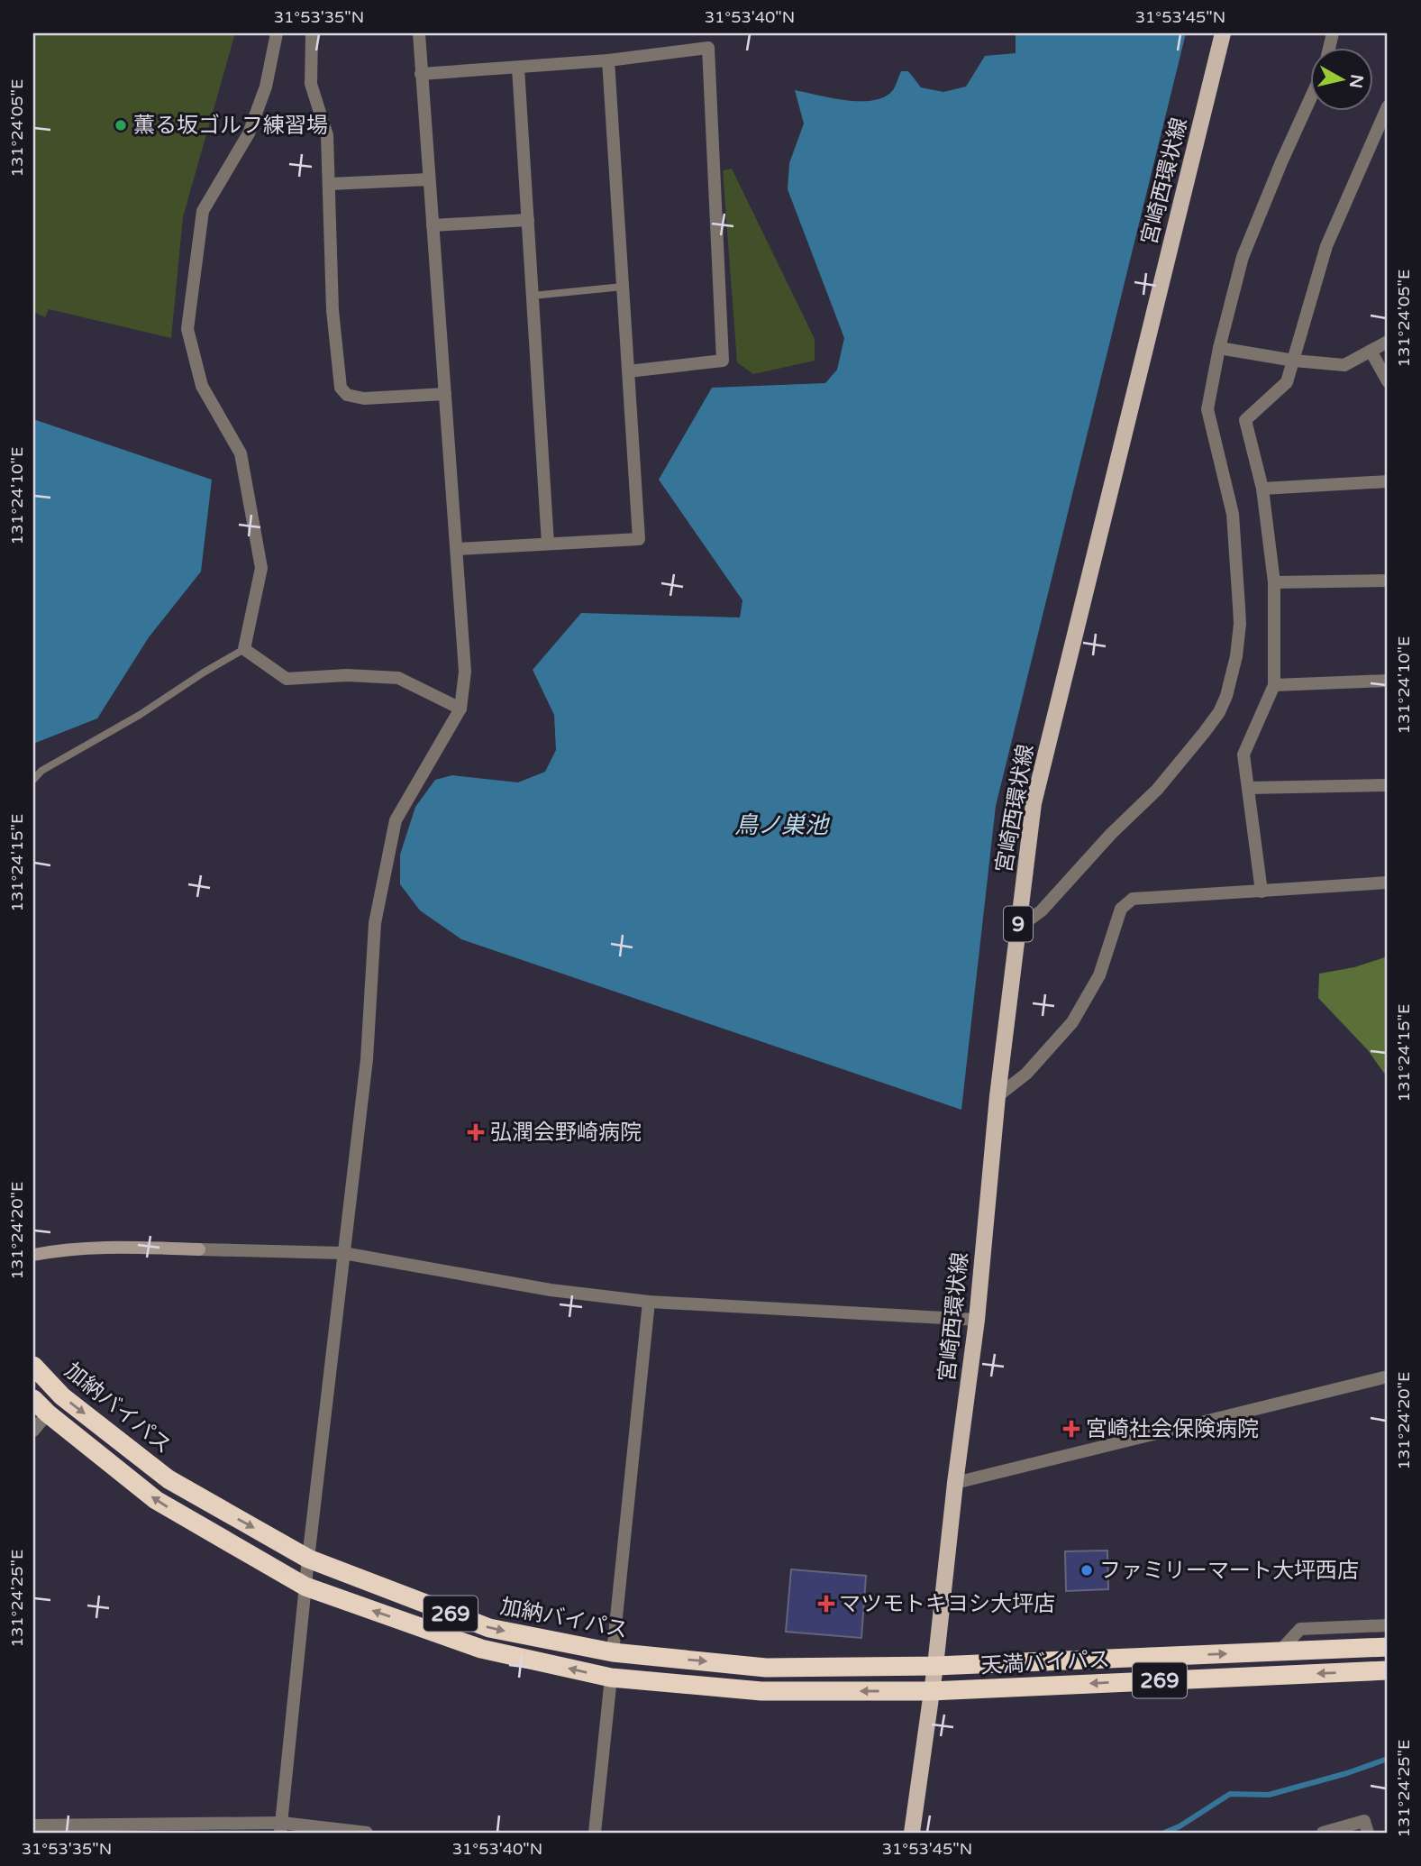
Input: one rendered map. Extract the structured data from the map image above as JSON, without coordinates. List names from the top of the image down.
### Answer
{
  "streets": {
    "highway": ["加納バイパス", "269", "天満バイパス"],
    "main road": ["宮崎西環状線", "9"]
  },
  "crossings": [
    ["宮崎西環状線", "加納バイパス"],
    ["宮崎西環状線", "天満バイパス"],
    ["加納バイパス", "天満バイパス"]
  ],
  "water": ["鳥ノ巣池"],
  "places": {
    "other": ["薫る坂ゴルフ練習場", "ファミリーマート大坪西店"],
    "health": ["弘潤会野崎病院", "宮崎社会保険病院", "マツモトキヨシ大坪店"]
  },
  "north": "right",
  "coordinates": [
    "31°53'35\"N",
    "31°53'40\"N",
    "31°53'45\"N",
    "131°24'05\"E",
    "131°24'10\"E",
    "131°24'15\"E",
    "131°24'20\"E",
    "131°24'25\"E"
  ]
}
